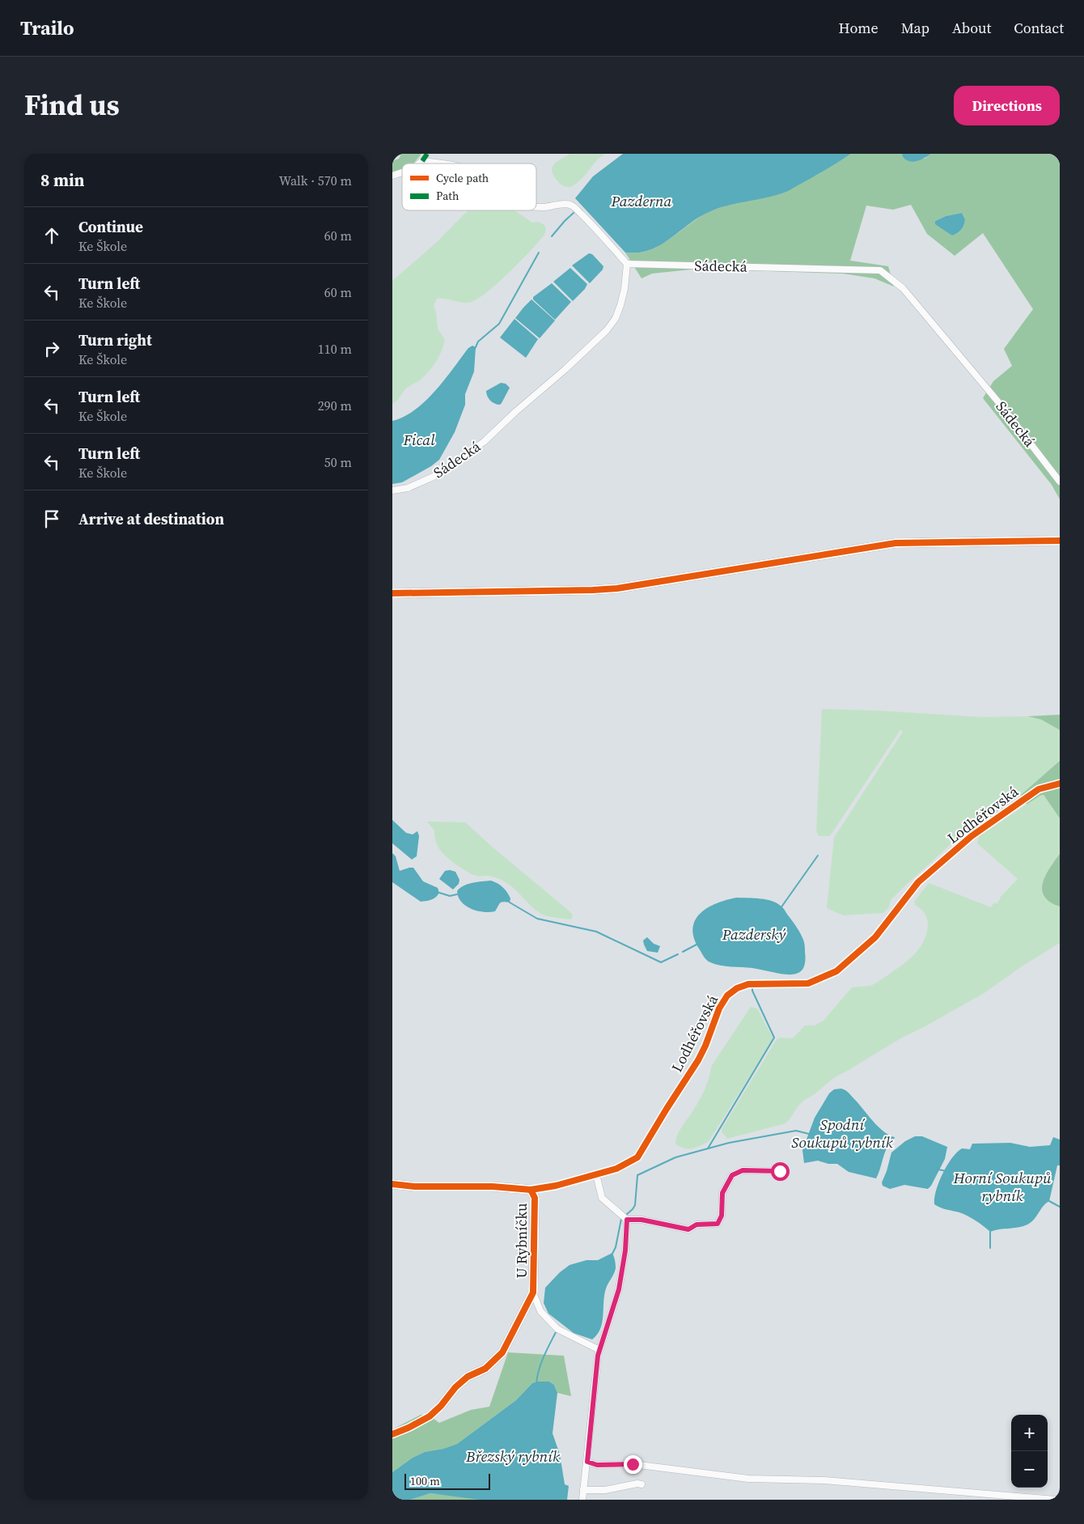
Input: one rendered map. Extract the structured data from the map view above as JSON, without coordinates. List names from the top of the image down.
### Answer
{
  "streets": {
    "main road": ["Lodhéřovská", "U Rybníčku"],
    "street": ["Sádecká"]
  },
  "crossings": [
    ["Lodhéřovská", "U Rybníčku"]
  ],
  "water": [
    "Pazderna",
    "Fical",
    "Pazderský",
    "Spodní Soukupů rybník",
    "Horní Soukupů rybník",
    "Březský rybník"
  ],
  "legend": ["Cycle path", "Path"],
  "scale_bar": "100 m",
  "page": {
    "header": "Trailo",
    "nav": [
      "Home",
      "Map",
      "About",
      "Contact"
    ],
    "title": "Find us",
    "buttons": "Directions",
    "heading": ["8 min", "Walk · 570 m"],
    "list": [
      ["Continue", "Ke Škole", "60 m"],
      ["Turn left", "Ke Škole", "60 m"],
      ["Turn right", "Ke Škole", "110 m"],
      ["Turn left", "Ke Škole", "290 m"],
      ["Turn left", "Ke Škole", "50 m"],
      "Arrive at destination"
    ],
    "map_buttons": ["+", "−"],
    "scale": "100 m"
  }
}
